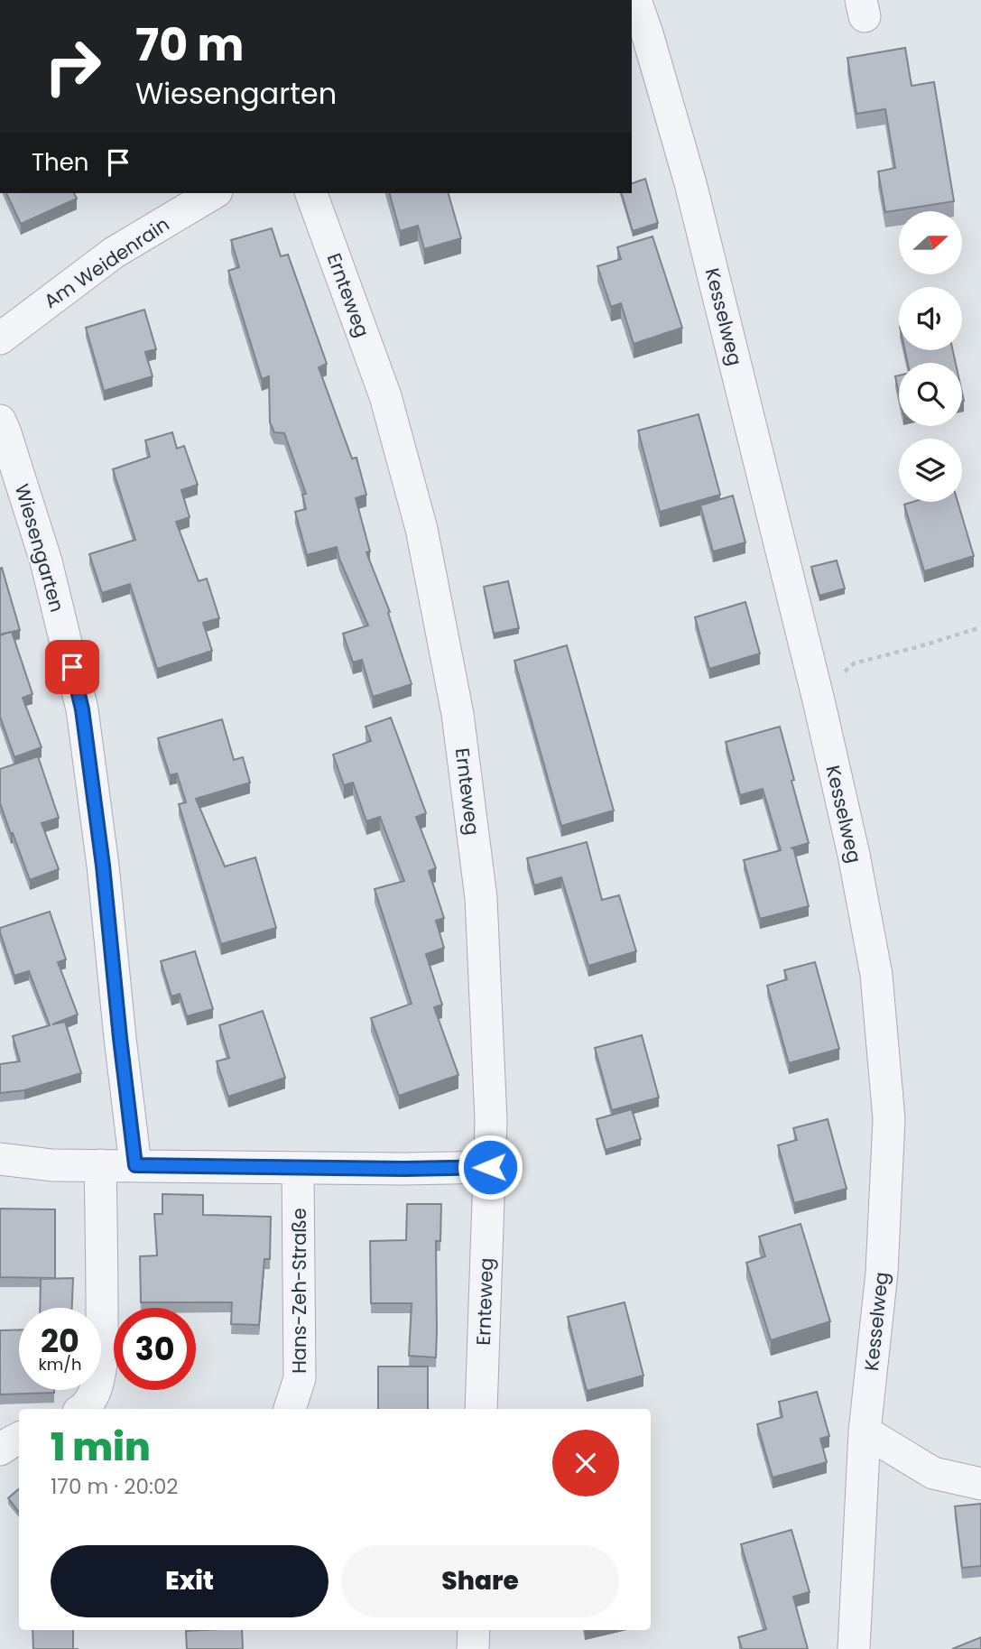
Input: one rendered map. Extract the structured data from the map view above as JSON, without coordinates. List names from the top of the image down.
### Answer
{
  "streets": {
    "street": [
      "Am Weidenrain",
      "Ernteweg",
      "Kesselweg",
      "Wiesengarten",
      "Hans-Zeh-Straße"
    ]
  },
  "north": "right",
  "page": {
    "turn": ["70 m", "Wiesengarten"],
    "then": "Then",
    "speed": "20 km/h",
    "limit": "30",
    "heading": ["1 min", "170 m · 20:02"],
    "buttons": ["Exit", "Share"]
  }
}
